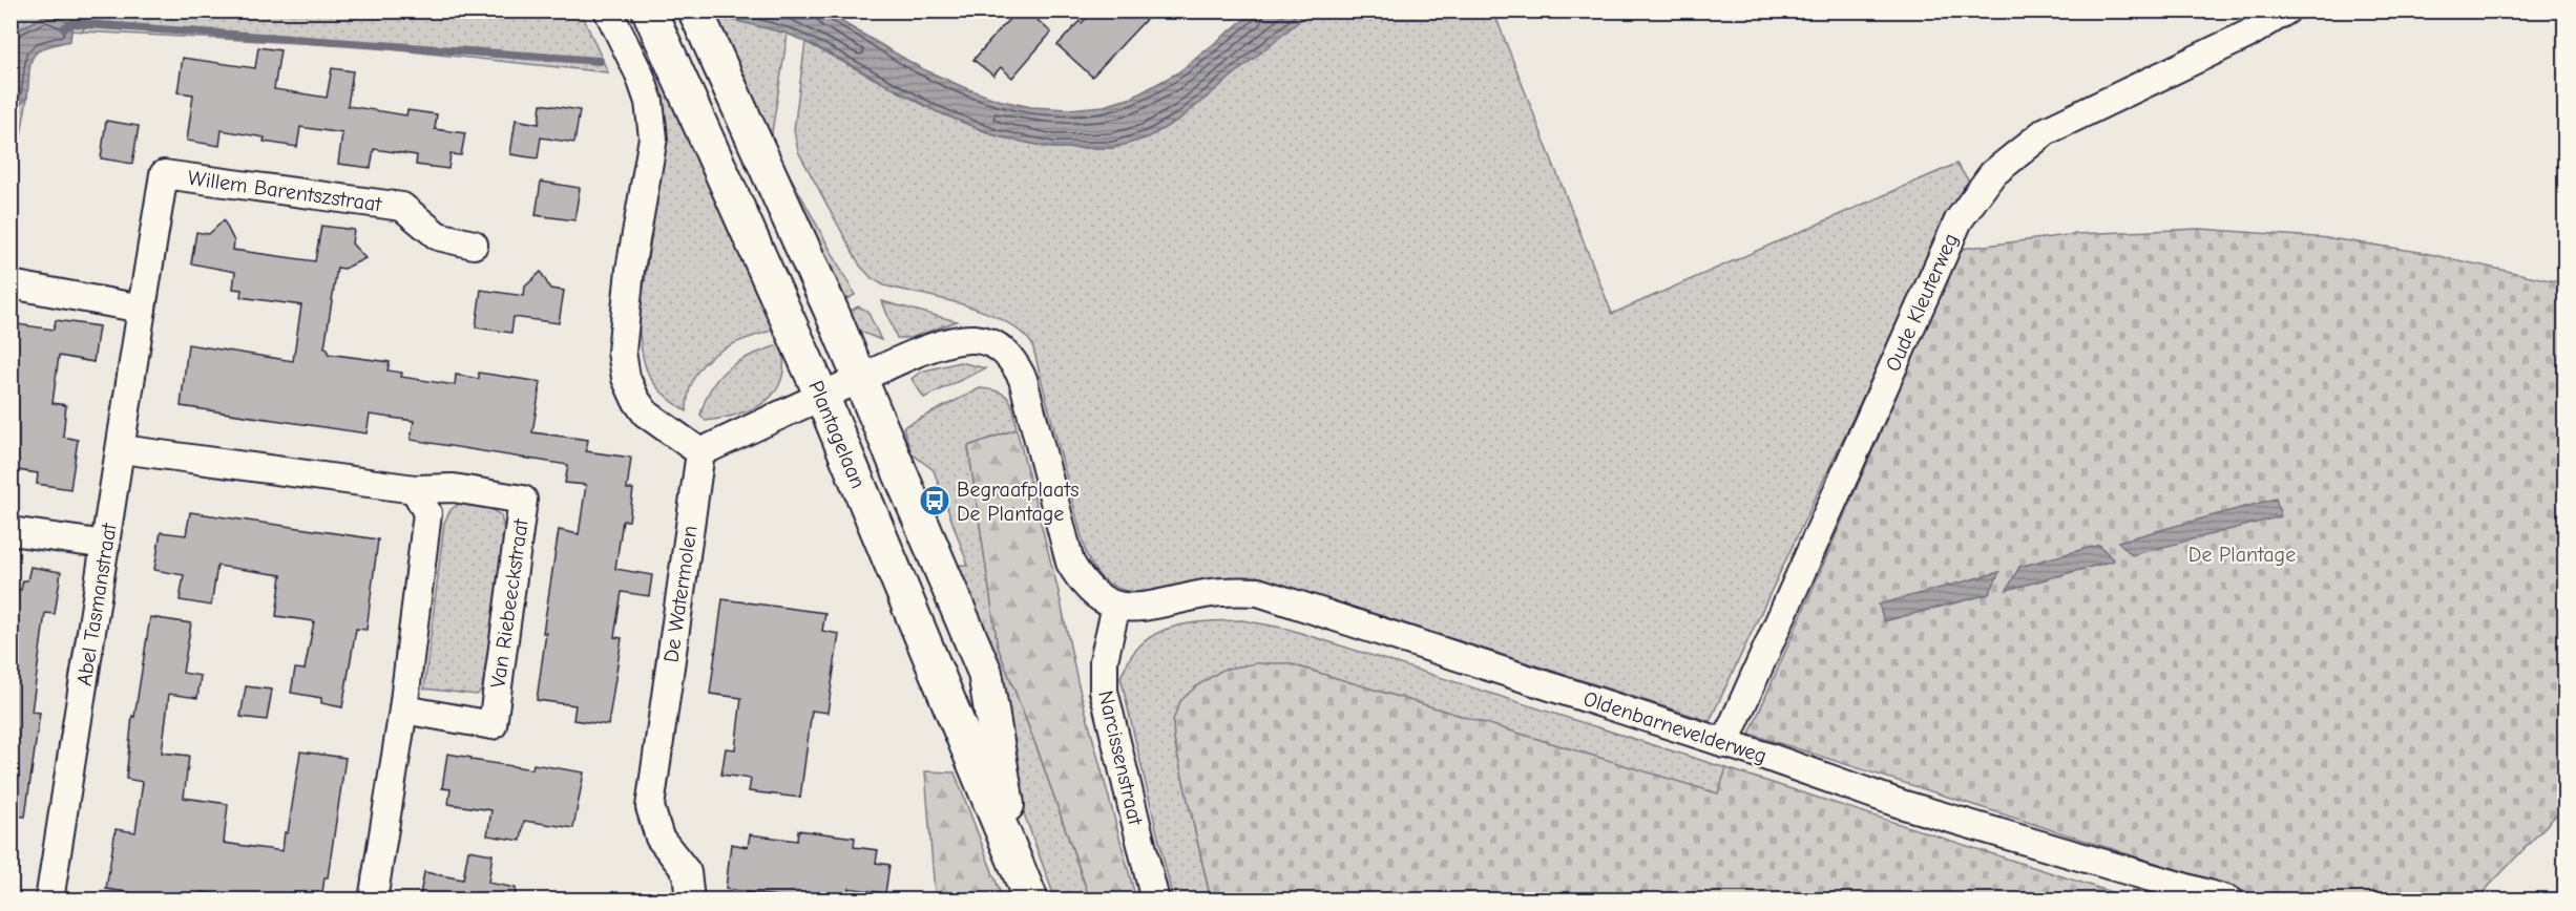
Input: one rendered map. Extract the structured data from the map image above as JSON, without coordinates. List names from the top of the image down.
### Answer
{
  "streets": {
    "main road": ["Plantagelaan"],
    "street": [
      "Willem Barentszstraat",
      "Oude Kleuterweg",
      "De Watermolen",
      "Van Riebeeckstraat",
      "Abel Tasmanstraat",
      "Oldenbarnevelderweg",
      "Narcissenstraat"
    ]
  },
  "crossings": [
    ["Willem Barentszstraat", "Abel Tasmanstraat"],
    ["Oude Kleuterweg", "Oldenbarnevelderweg"],
    ["Van Riebeeckstraat", "Abel Tasmanstraat"],
    ["Oldenbarnevelderweg", "Narcissenstraat"]
  ],
  "parks": ["De Plantage"],
  "places": {
    "bus stop": ["Begraafplaats De Plantage"]
  }
}
